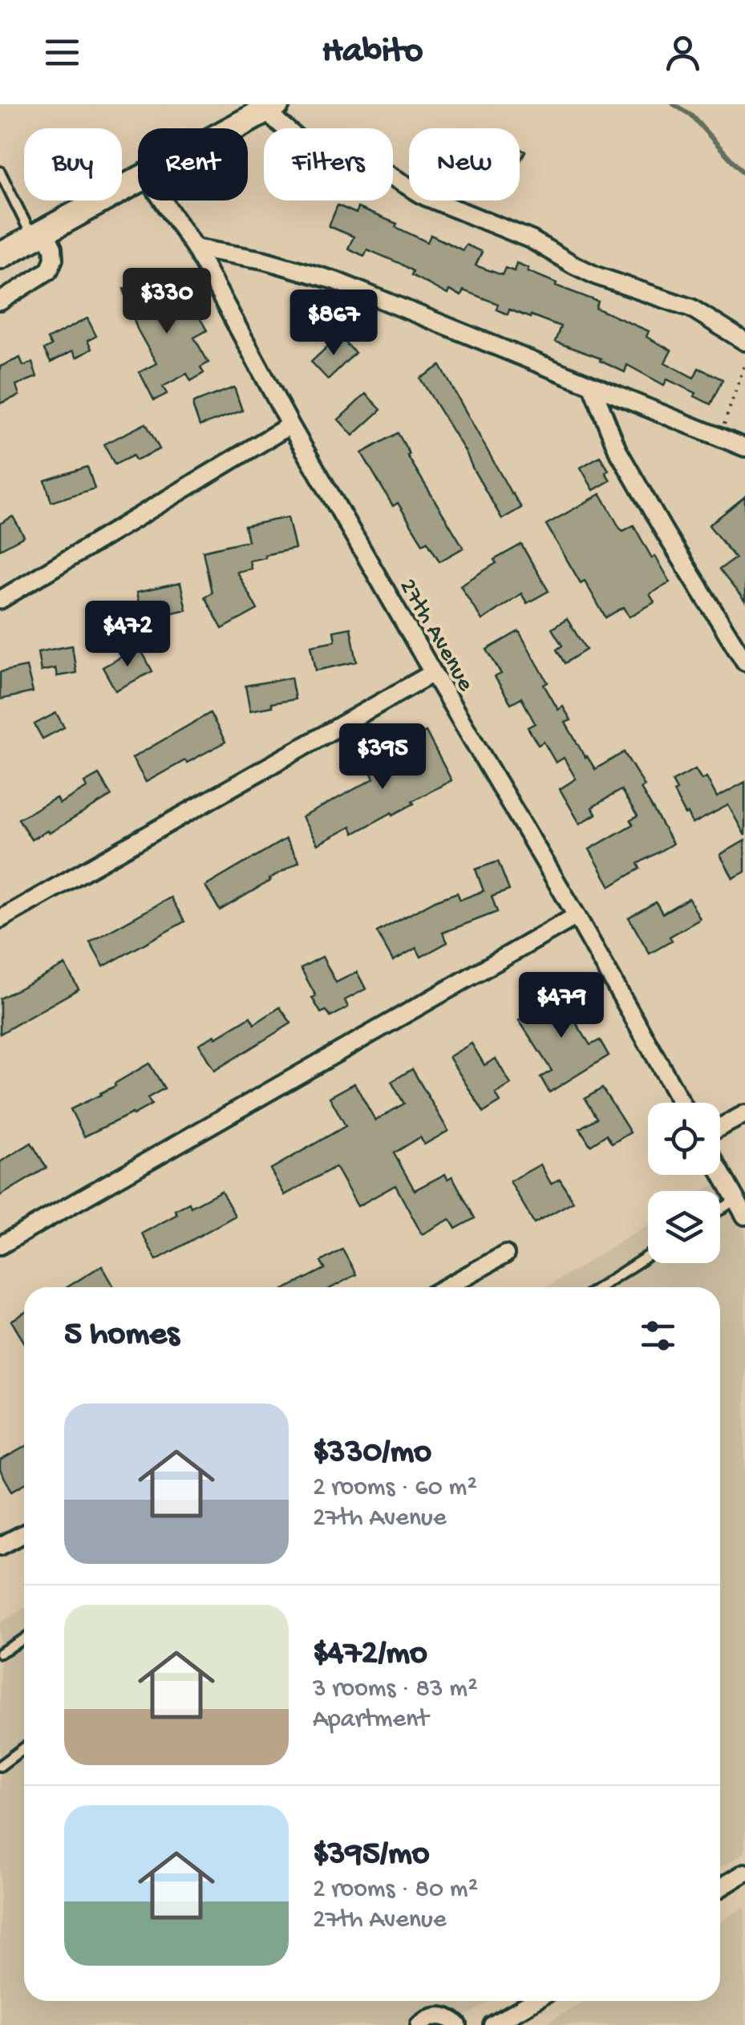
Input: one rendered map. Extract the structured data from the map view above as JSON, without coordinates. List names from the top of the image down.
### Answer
{
  "streets": {
    "street": ["27th Avenue"]
  },
  "page": {
    "header": "Habito",
    "chip": [
      "Buy",
      "Rent",
      "Filters",
      "New"
    ],
    "price": [
      "$330",
      "$867",
      "$472",
      "$395",
      "$479"
    ],
    "heading": "5 homes",
    "list": [
      {
        "name": "$330/mo",
        "note": "2 rooms · 60 m² · 27th Avenue"
      },
      {
        "name": "$472/mo",
        "note": "3 rooms · 83 m² · Apartment"
      },
      {
        "name": "$395/mo",
        "note": "2 rooms · 80 m² · 27th Avenue"
      }
    ]
  }
}
